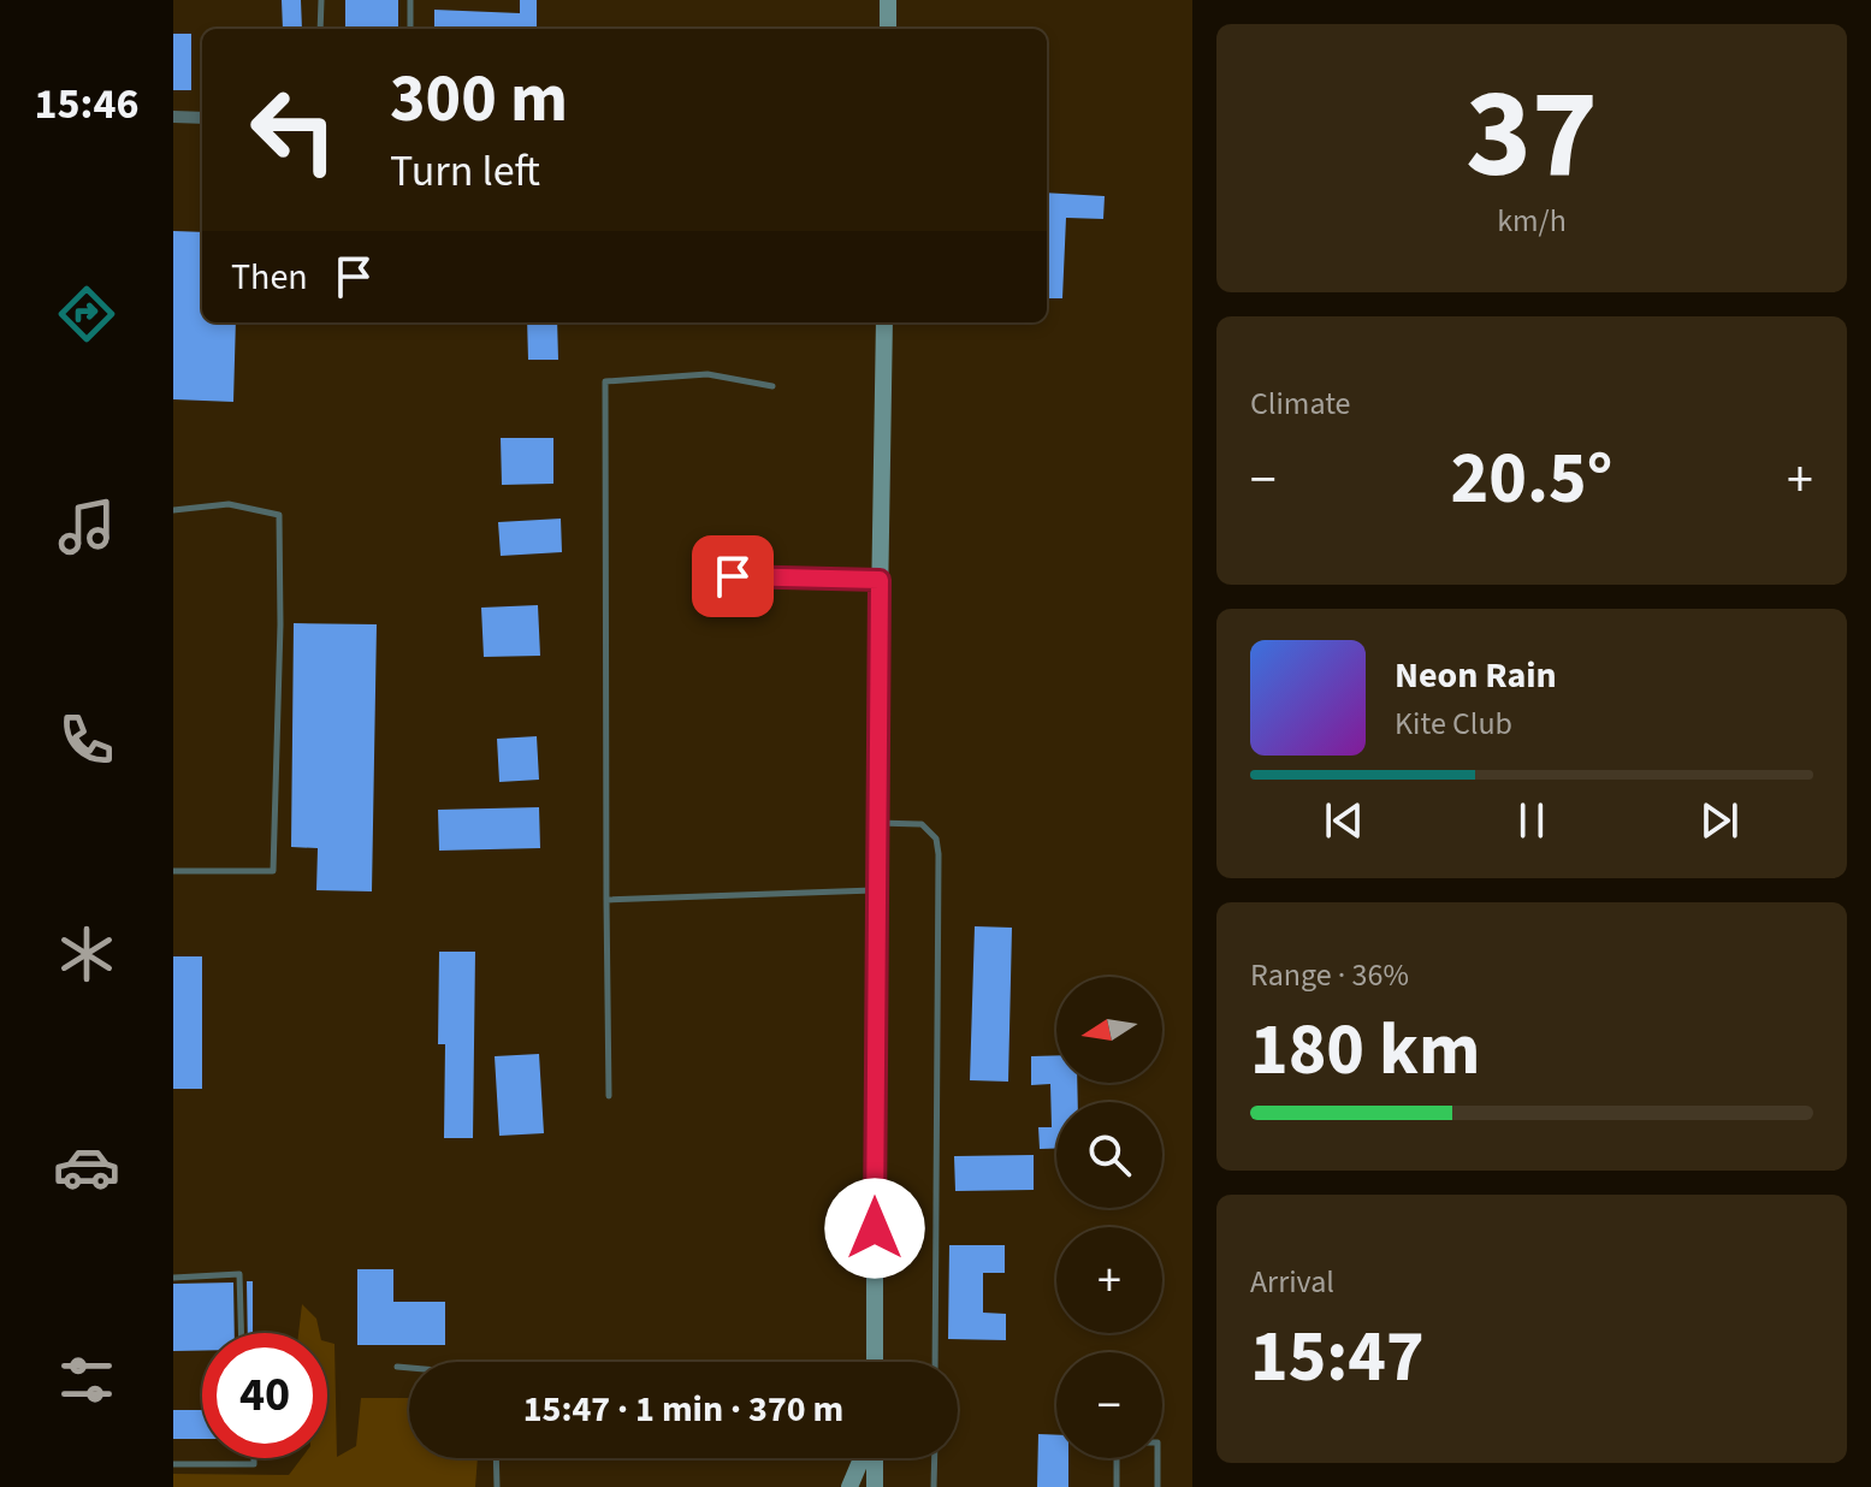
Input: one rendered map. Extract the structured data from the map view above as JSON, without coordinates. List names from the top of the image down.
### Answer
{
  "north": "left",
  "page": {
    "tabs": "15:46",
    "tile": [
      ["37", "km/h"],
      "Climate",
      ["Range · 36%", "180 km"],
      ["Arrival", "15:47"]
    ],
    "turn": ["300 m", "Turn left"],
    "then": "Then",
    "heat": ["−", "20.5°", "+"],
    "song": ["Neon Rain", "Kite Club"],
    "map_buttons": ["+", "−"],
    "limit": "40",
    "trip": "15:47 · 1 min · 370 m"
  }
}
